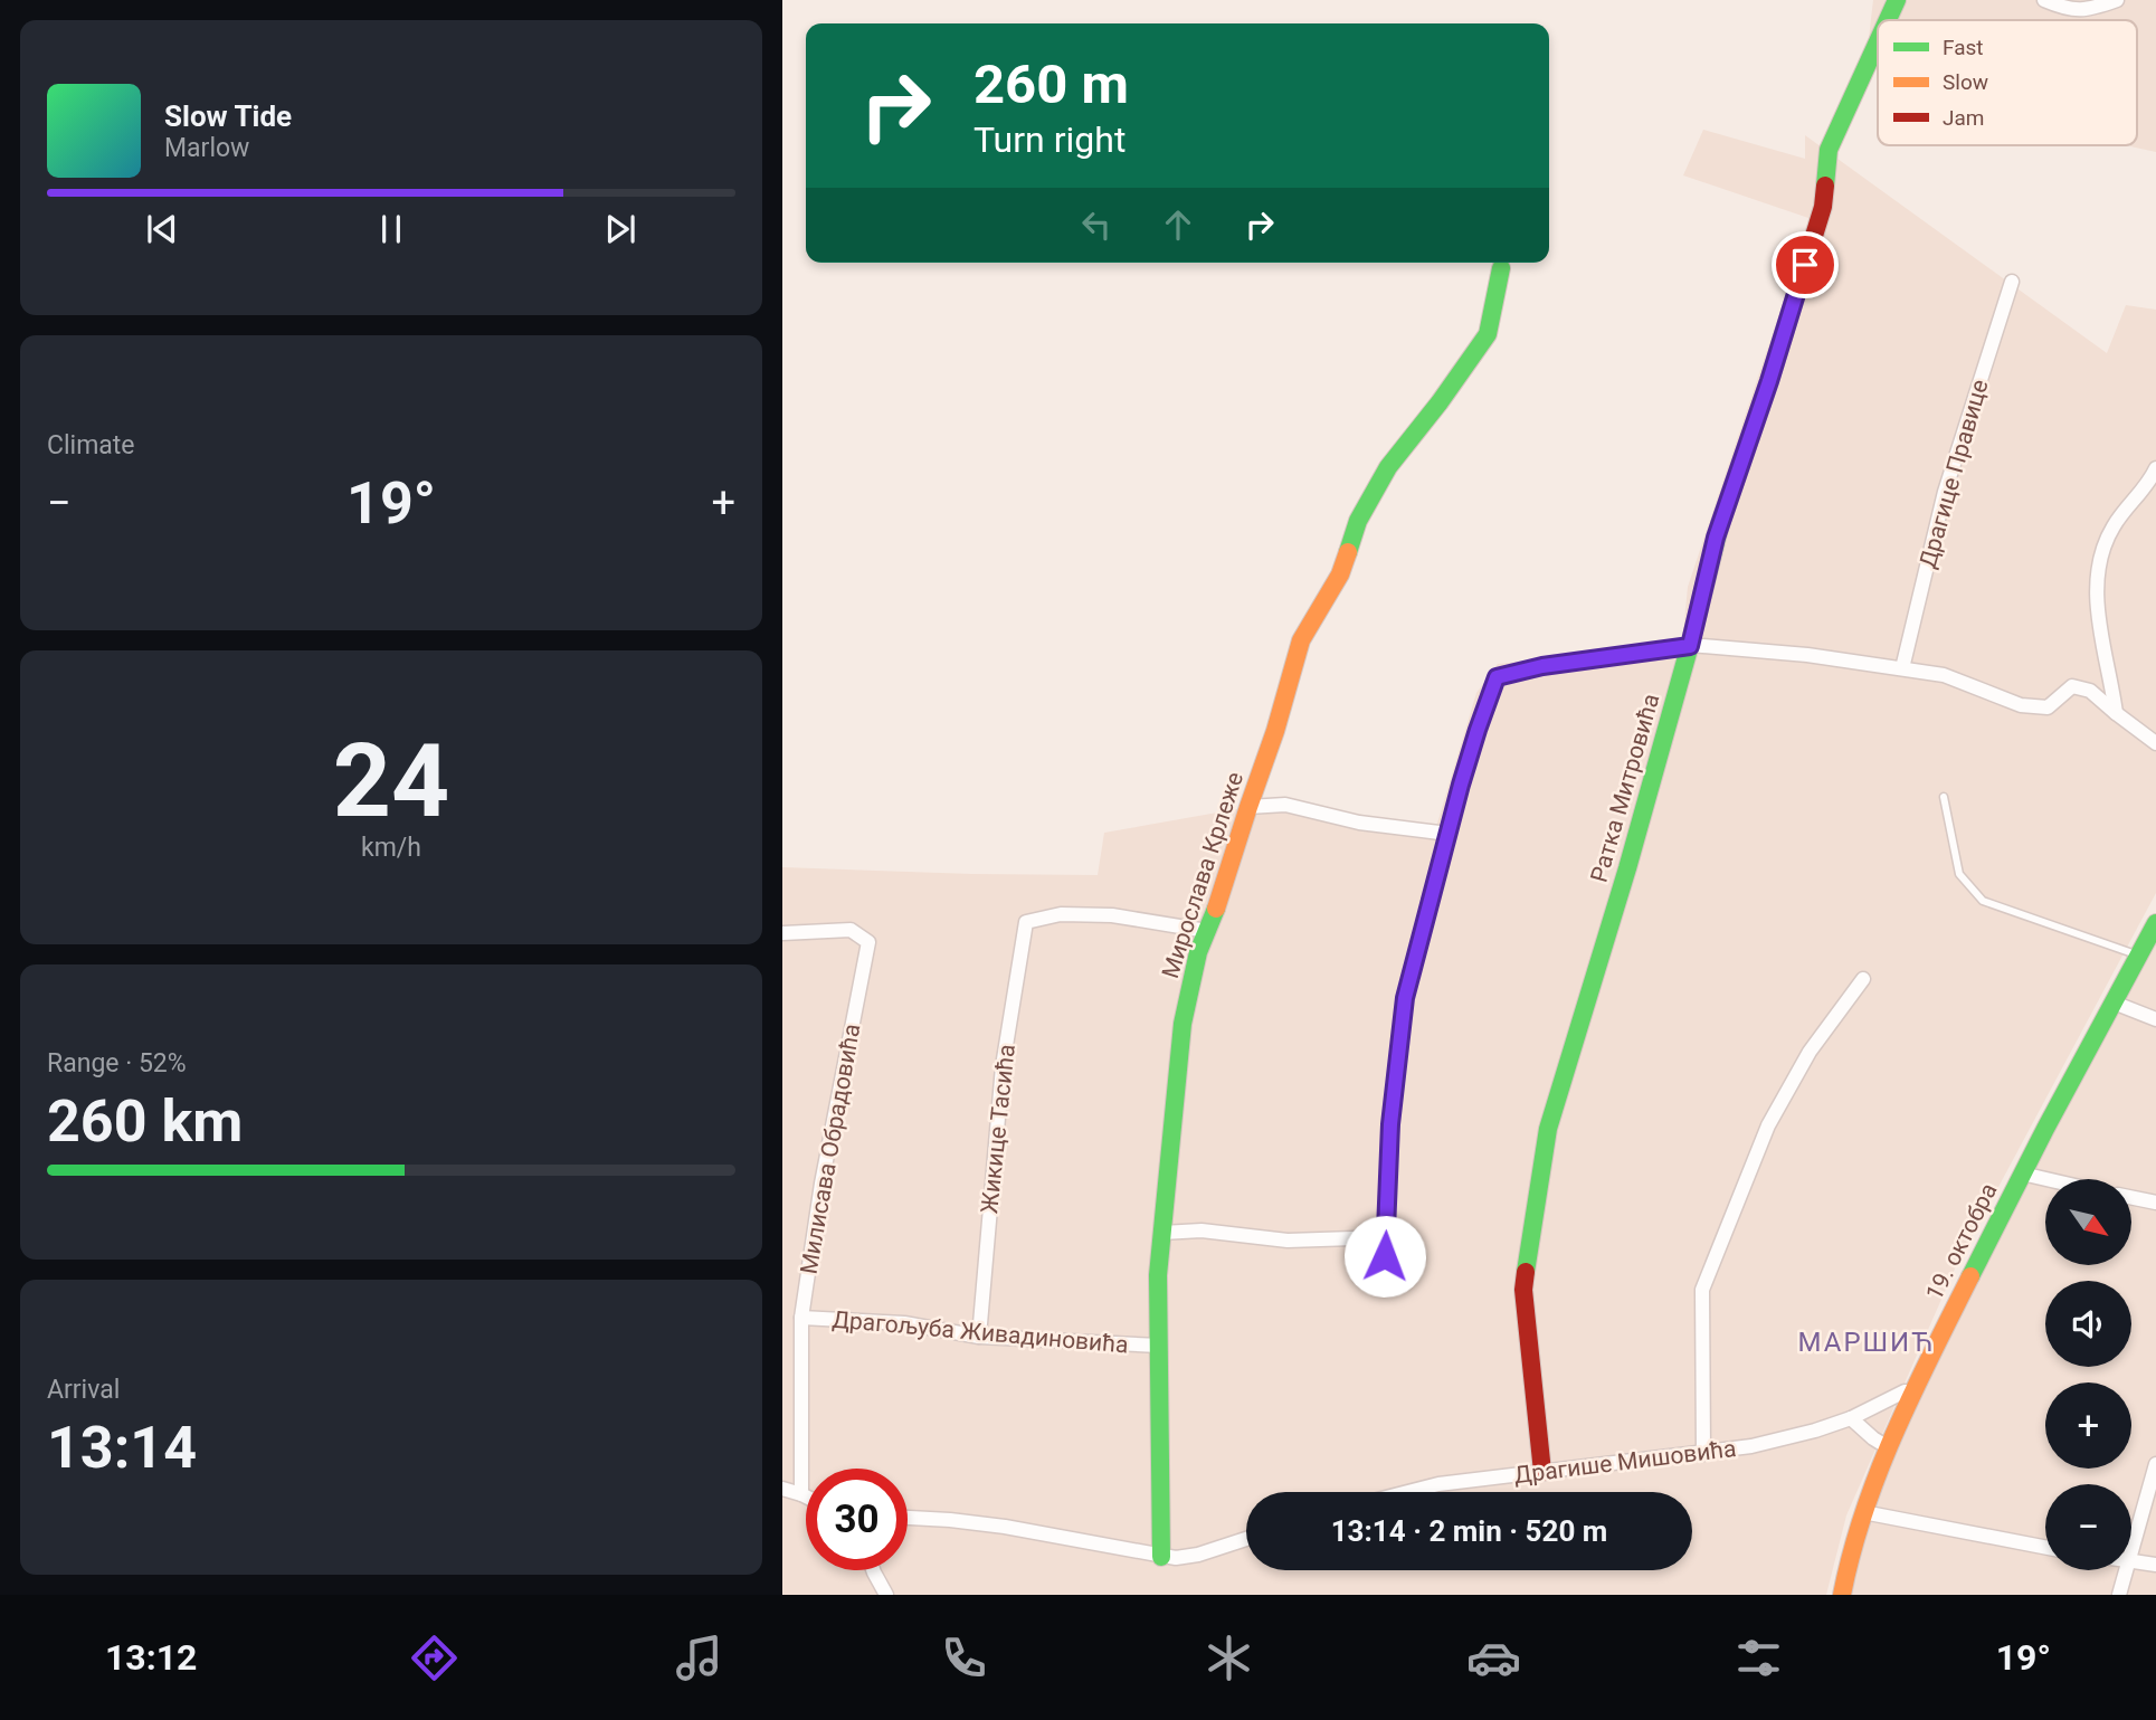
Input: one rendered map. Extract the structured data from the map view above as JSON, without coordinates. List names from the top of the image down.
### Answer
{
  "streets": {
    "street": [
      "Драгице Правице",
      "Ратка Митровића",
      "Мирослава Крлеже",
      "Жикице Тасића",
      "Милисава Обрадовића",
      "19. октобра",
      "Драгољуба Живадиновића",
      "Драгише Мишовића"
    ]
  },
  "crossings": [
    ["Ратка Митровића", "Драгише Мишовића"],
    ["Мирослава Крлеже", "Жикице Тасића"],
    ["Мирослава Крлеже", "Драгољуба Живадиновића"],
    ["Жикице Тасића", "Драгољуба Живадиновића"],
    ["Милисава Обрадовића", "Драгољуба Живадиновића"],
    ["19. октобра", "Драгише Мишовића"]
  ],
  "districts": ["МАРШИЋ"],
  "legend": ["Fast", "Slow", "Jam"],
  "north": "bottom right",
  "page": {
    "turn": ["260 m", "Turn right"],
    "song": ["Slow Tide", "Marlow"],
    "tile": [
      "Climate",
      ["24", "km/h"],
      ["Range · 52%", "260 km"],
      ["Arrival", "13:14"]
    ],
    "heat": ["−", "19°", "+"],
    "map_buttons": ["+", "−"],
    "limit": "30",
    "trip": "13:14 · 2 min · 520 m",
    "tabs": ["13:12", "19°"]
  }
}
